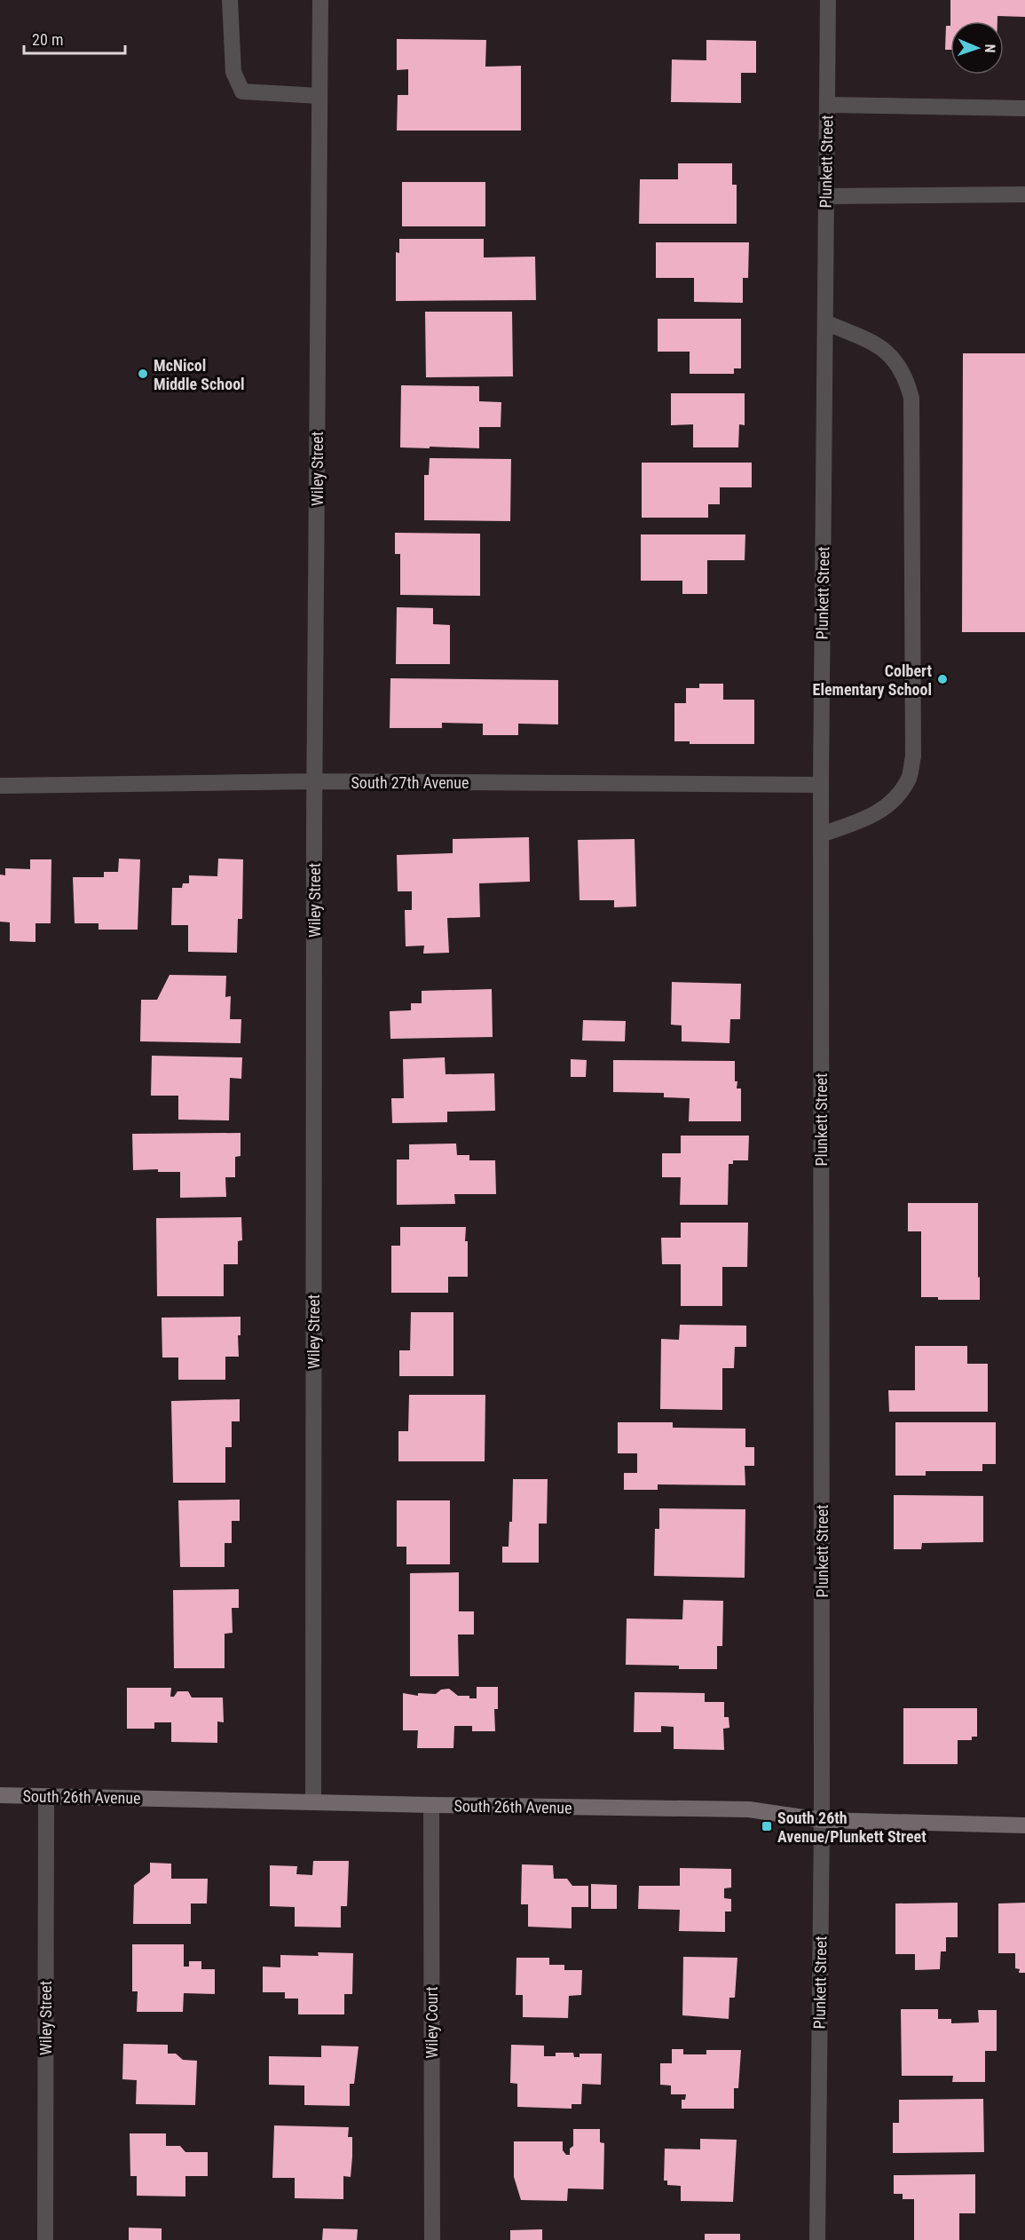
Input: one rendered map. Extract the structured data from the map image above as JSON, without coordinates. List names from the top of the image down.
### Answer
{
  "streets": {
    "street": [
      "Plunkett Street",
      "Wiley Street",
      "South 27th Avenue",
      "South 26th Avenue",
      "Wiley Court"
    ]
  },
  "crossings": [
    ["Plunkett Street", "South 27th Avenue"],
    ["Plunkett Street", "South 26th Avenue"],
    ["Wiley Street", "South 27th Avenue"],
    ["Wiley Street", "South 26th Avenue"],
    ["South 26th Avenue", "Wiley Court"]
  ],
  "places": {
    "other": ["McNicol Middle School", "Colbert Elementary School"],
    "transit": ["South 26th Avenue/Plunkett Street"]
  },
  "scale_bar": "20 m",
  "north": "right"
}
